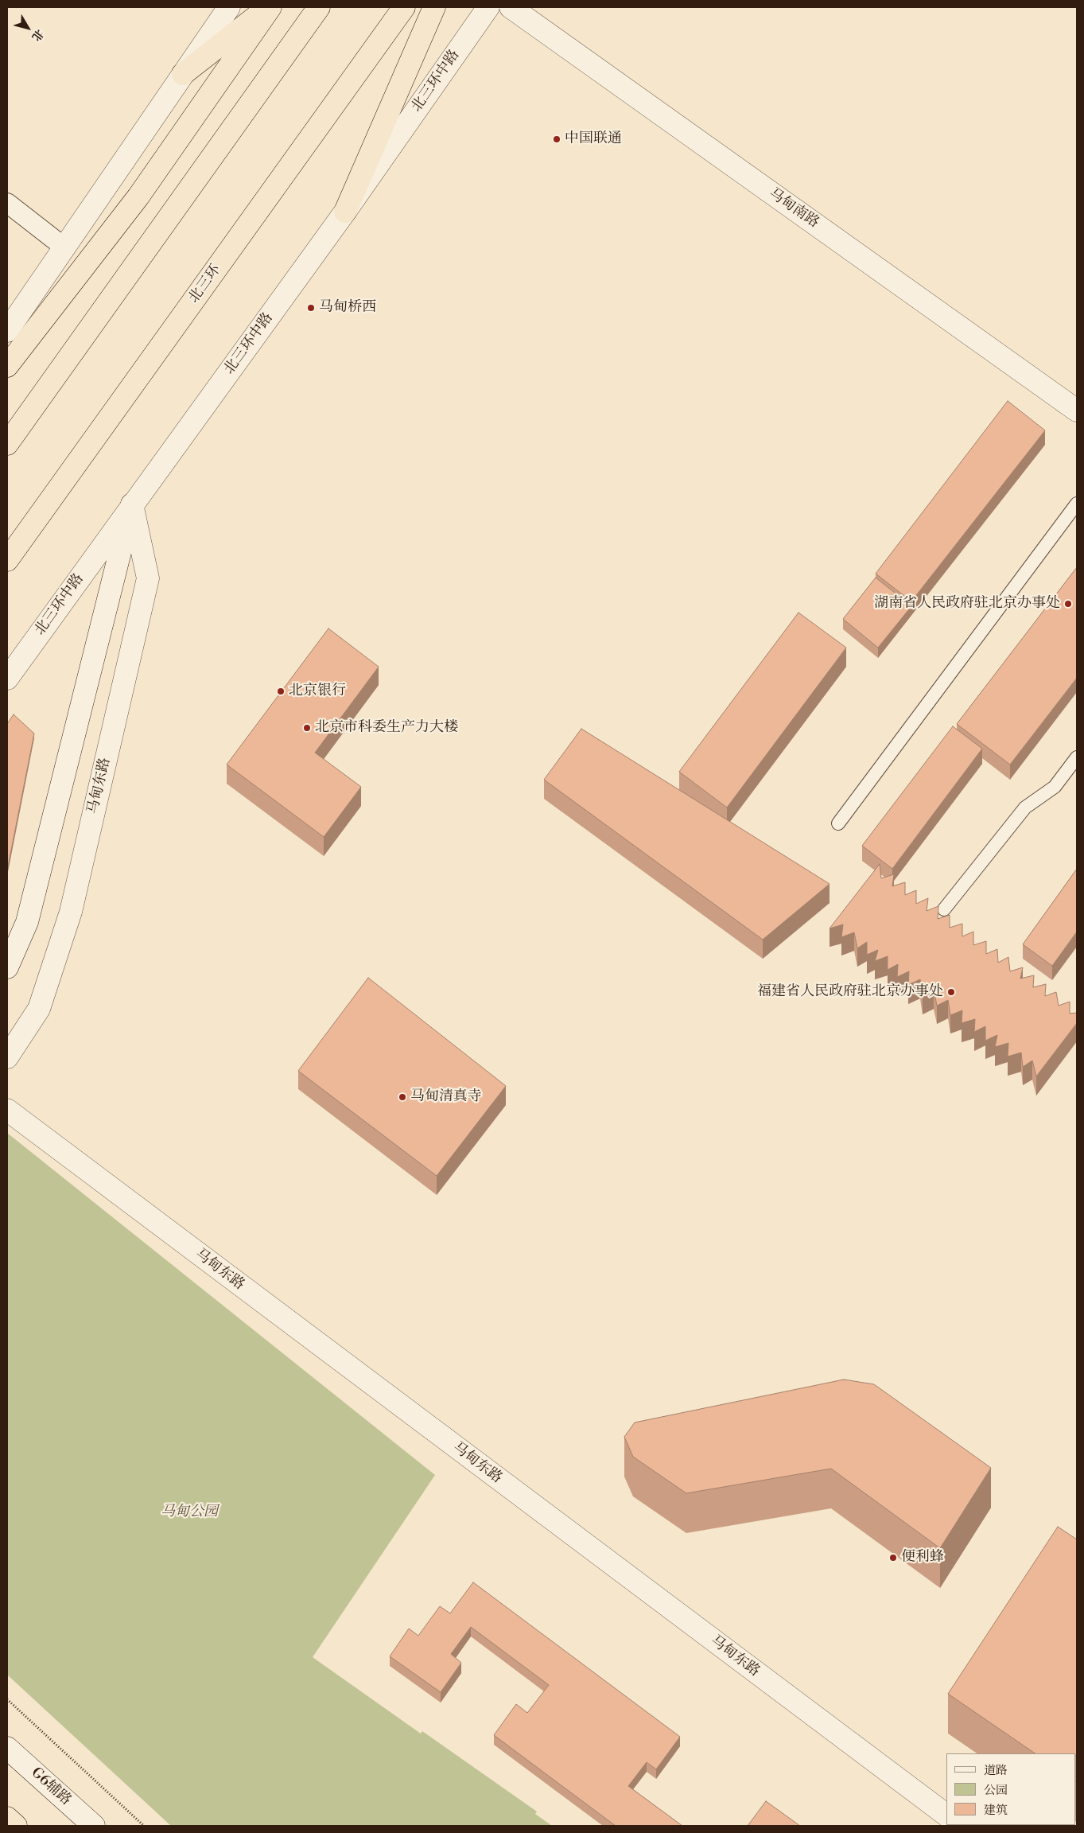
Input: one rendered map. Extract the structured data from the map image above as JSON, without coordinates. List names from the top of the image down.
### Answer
{
  "streets": {
    "highway": ["北三环"],
    "street": [
      "北三环中路",
      "马甸南路",
      "马甸东路",
      "G6辅路"
    ]
  },
  "crossings": [
    ["北三环中路", "马甸东路"]
  ],
  "parks": ["马甸公园"],
  "places": [
    "中国联通",
    "马甸桥西",
    "湖南省人民政府驻北京办事处",
    "北京银行",
    "北京市科委生产力大楼",
    "福建省人民政府驻北京办事处",
    "马甸清真寺",
    "便利蜂"
  ],
  "legend": ["道路", "公园", "建筑"],
  "north": "bottom right"
}
